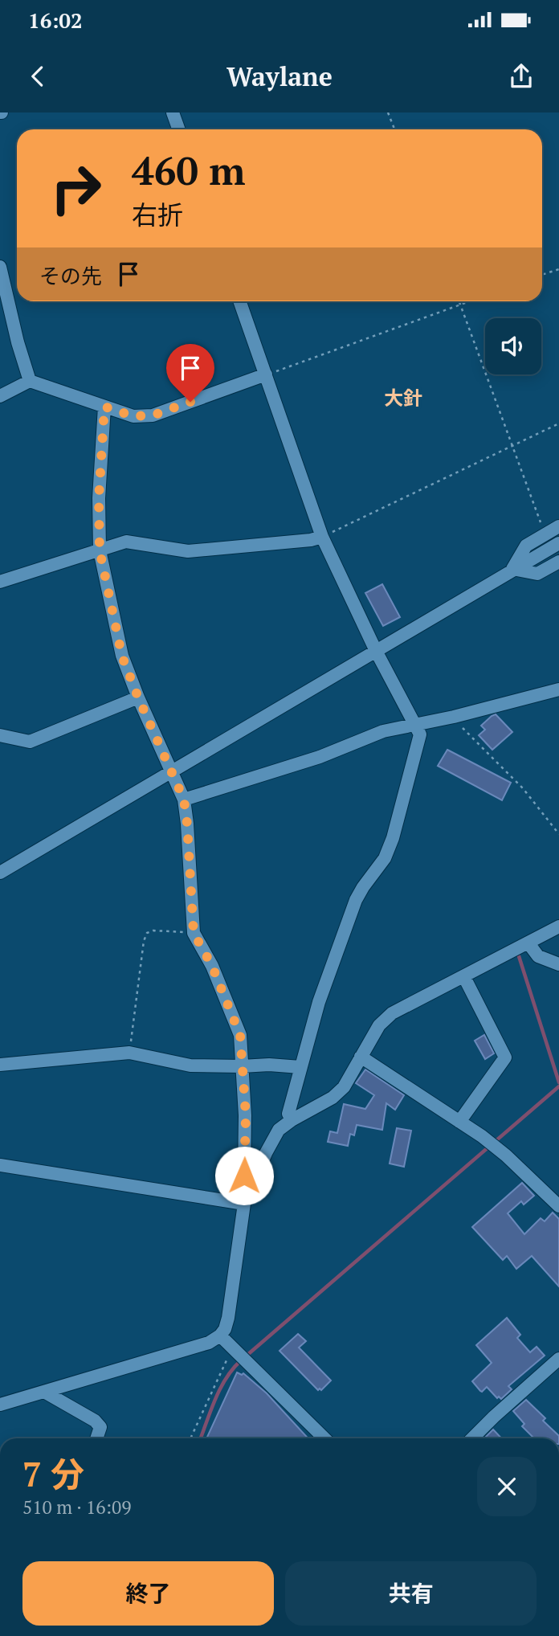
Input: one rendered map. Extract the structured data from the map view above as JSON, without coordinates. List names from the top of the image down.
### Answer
{
  "districts": ["大針"],
  "page": {
    "status": "16:02",
    "header": "Waylane",
    "turn": ["460 m", "右折"],
    "then": "その先",
    "heading": ["7 分", "510 m · 16:09"],
    "buttons": ["終了", "共有"]
  }
}
